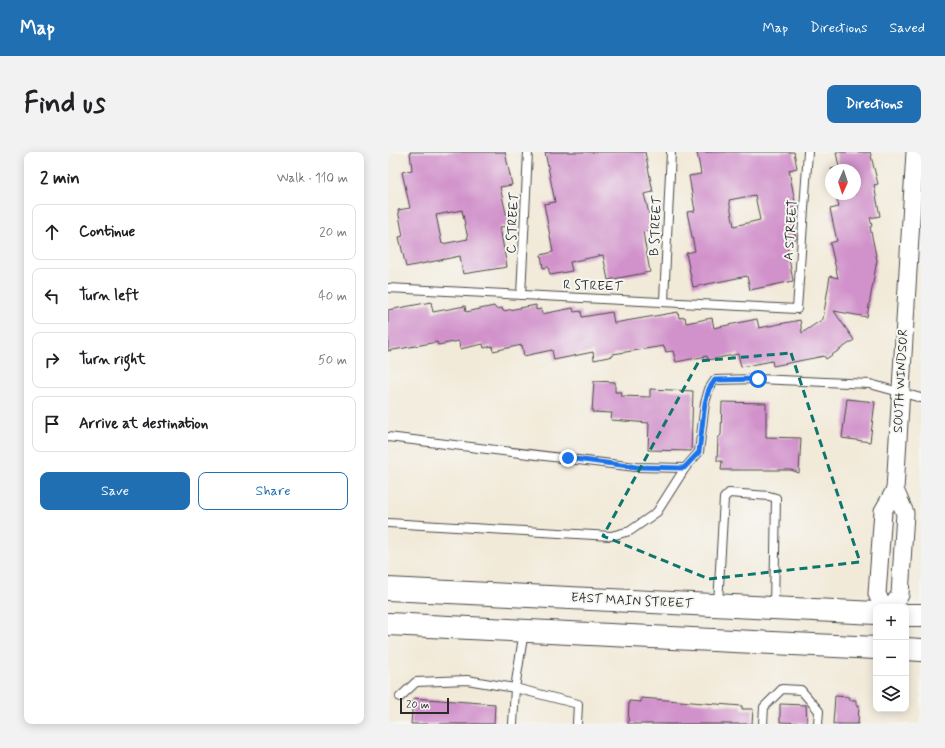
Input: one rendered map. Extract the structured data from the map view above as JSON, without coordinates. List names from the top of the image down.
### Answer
{
  "streets": {
    "main road": ["EAST MAIN STREET"],
    "street": ["SOUTH WINDSOR"],
    "lane": [
      "C STREET",
      "B STREET",
      "A STREET",
      "R STREET"
    ]
  },
  "crossings": [
    ["C STREET", "R STREET"],
    ["B STREET", "R STREET"],
    ["A STREET", "R STREET"]
  ],
  "scale_bar": "20 m",
  "north": "bottom",
  "page": {
    "header": "Map",
    "nav": ["Map", "Directions", "Saved"],
    "buttons": [
      "Directions",
      ["Save", "Share"]
    ],
    "title": "Find us",
    "heading": ["2 min", "Walk · 110 m"],
    "list": [
      ["Continue", "20 m"],
      ["Turn left", "40 m"],
      ["Turn right", "50 m"],
      "Arrive at destination"
    ],
    "map_buttons": ["+", "−"],
    "scale": "20 m"
  }
}
